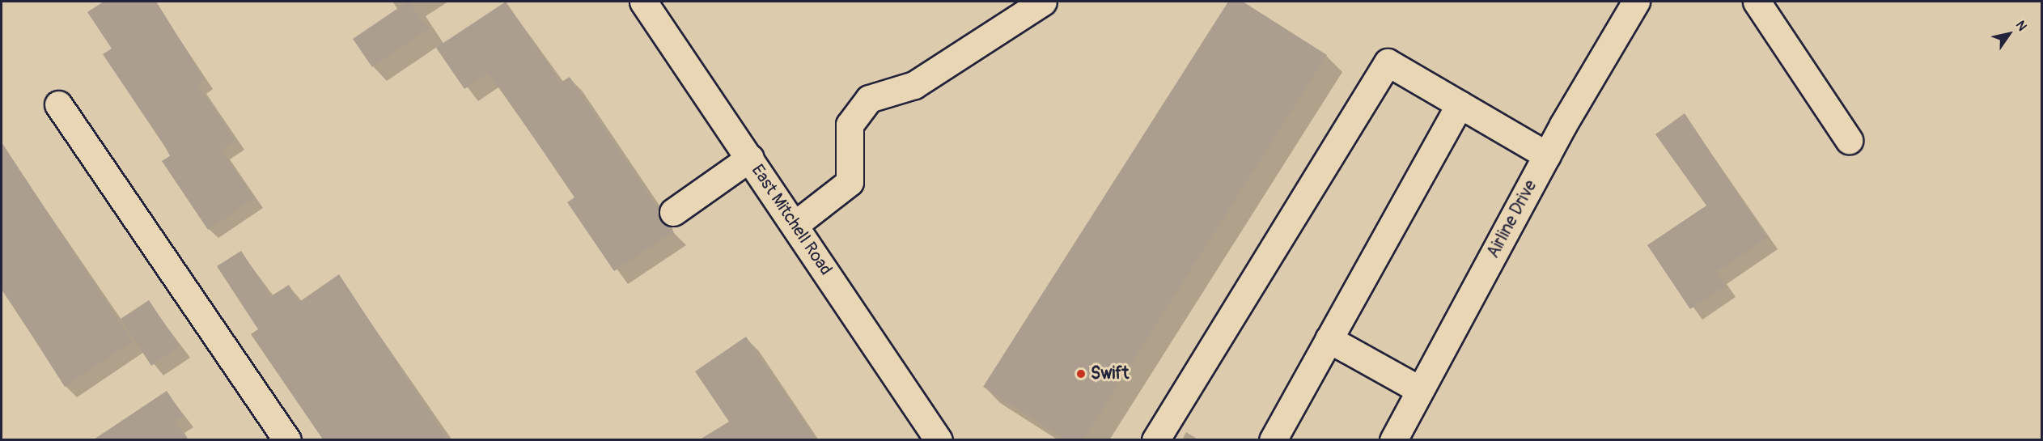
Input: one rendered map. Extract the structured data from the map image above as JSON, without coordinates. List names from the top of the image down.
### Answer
{
  "streets": {
    "street": ["Airline Drive", "East Mitchell Road"]
  },
  "places": ["Swift"],
  "north": "top right"
}
